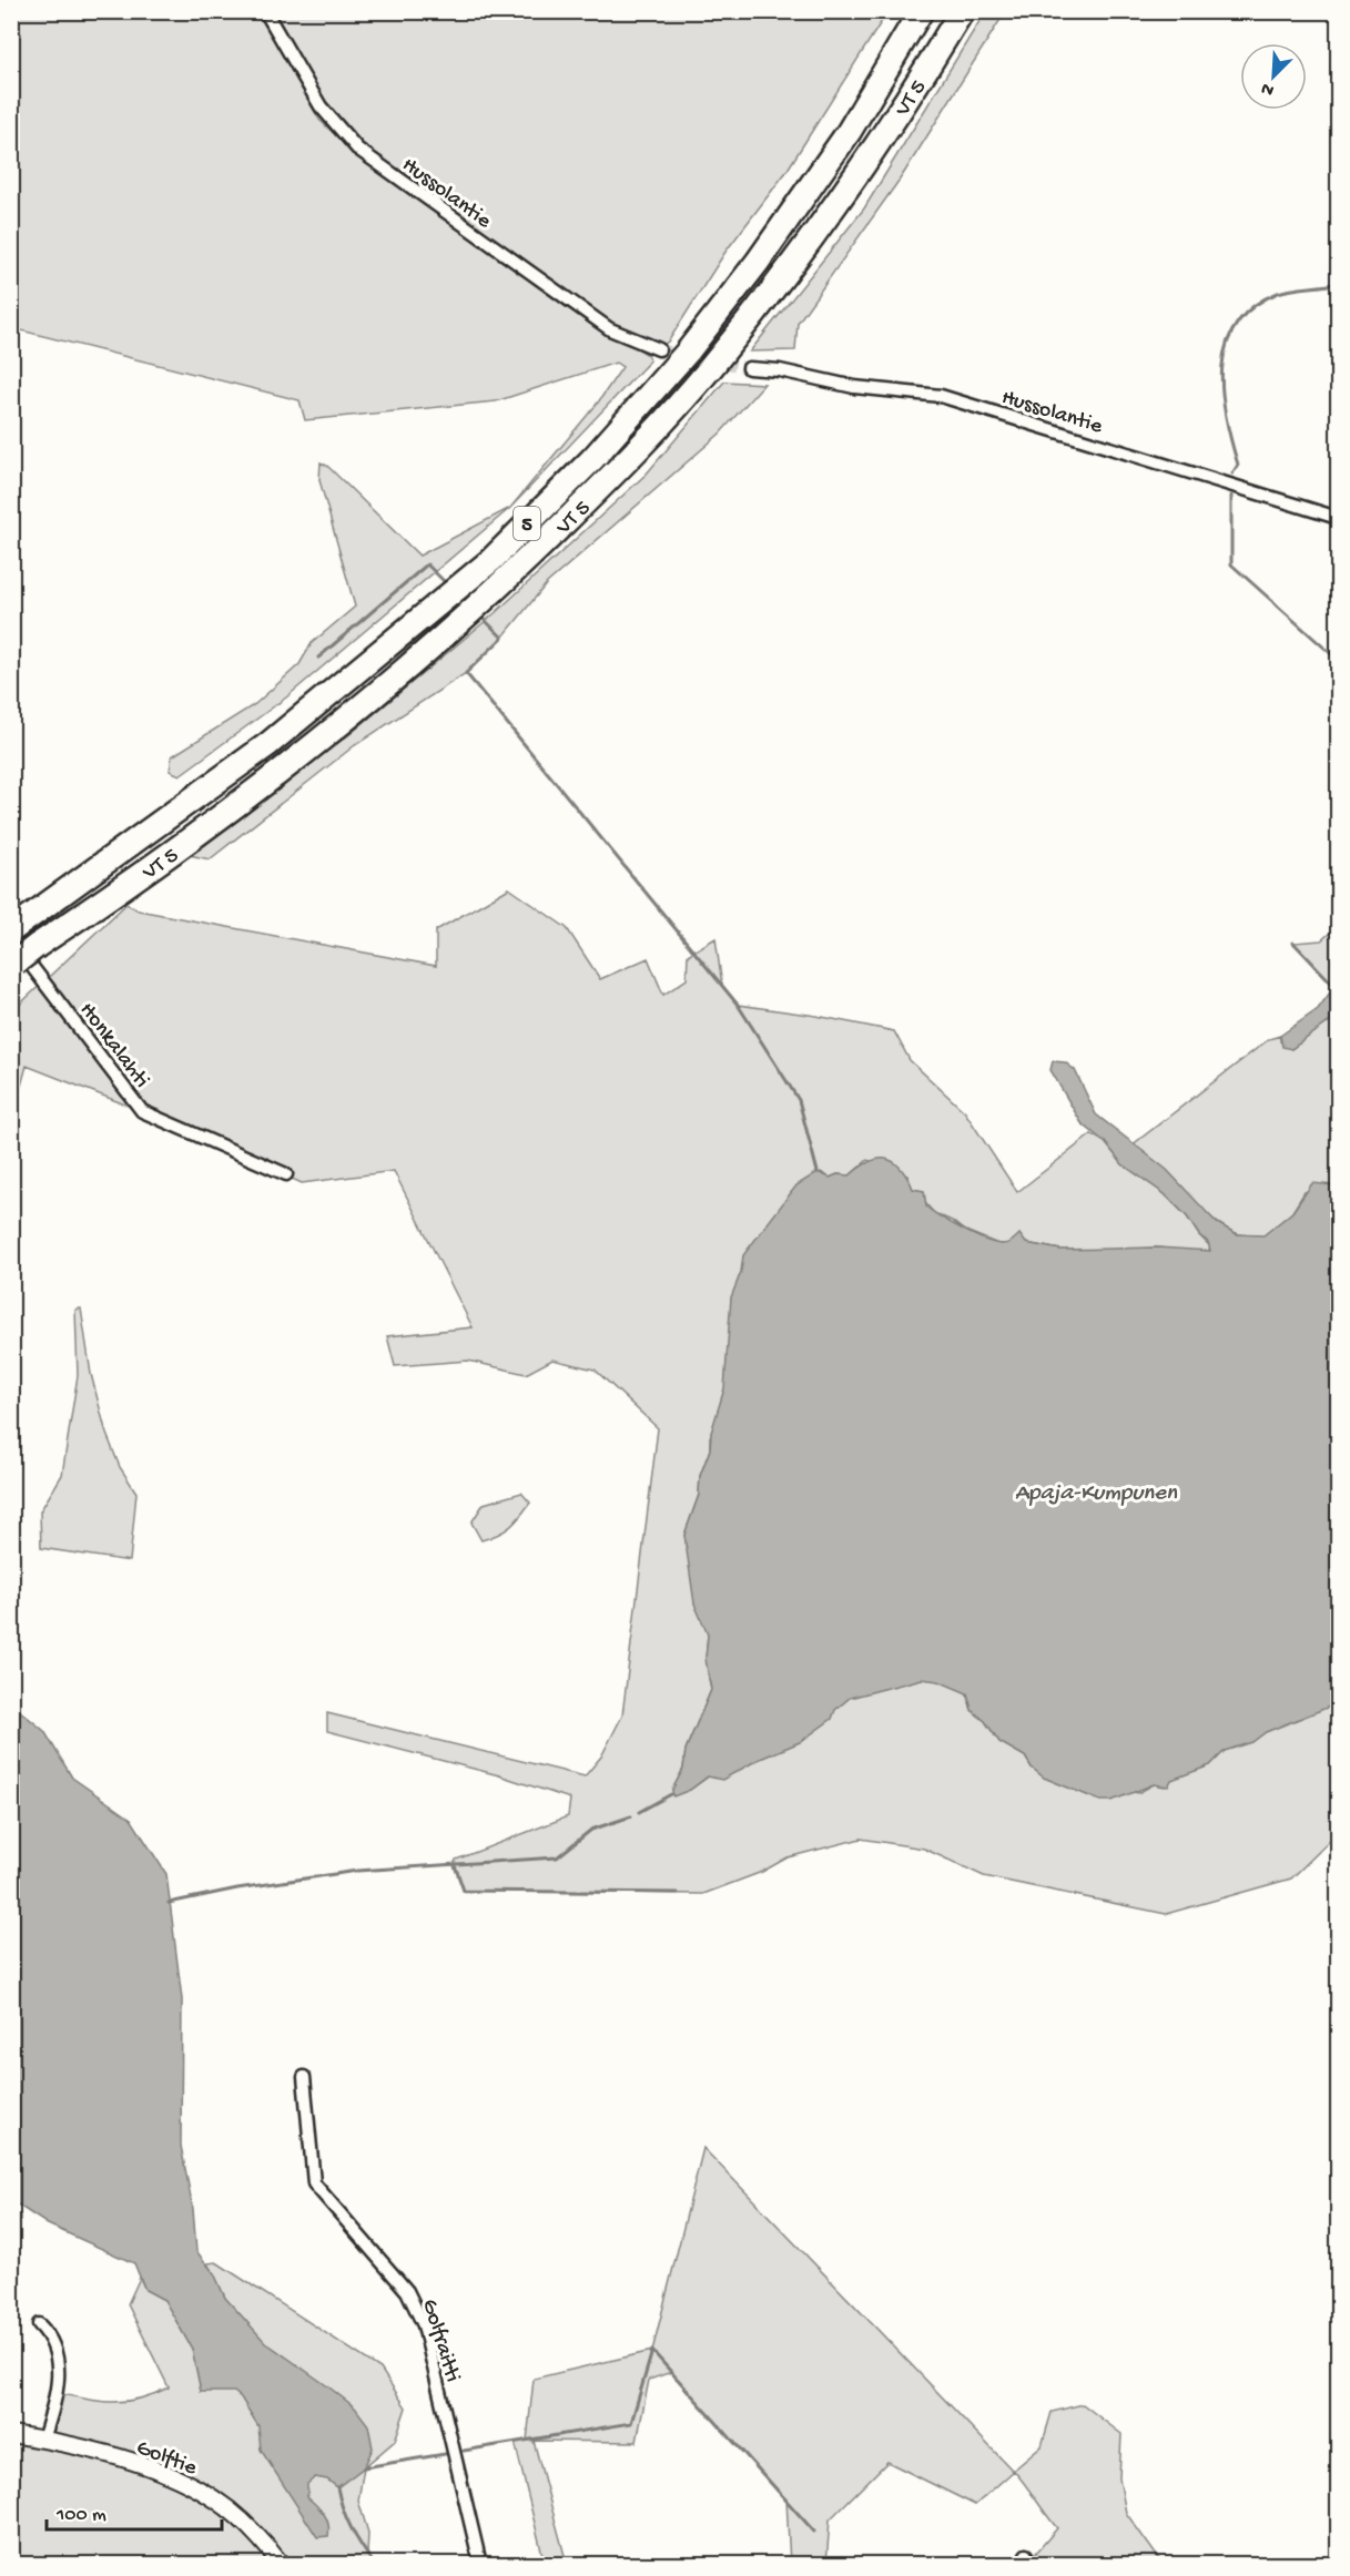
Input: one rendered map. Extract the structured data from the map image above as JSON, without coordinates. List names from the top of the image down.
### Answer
{
  "streets": {
    "highway": ["VT 5", "5"],
    "street": [
      "Hussolantie",
      "Honkalahti",
      "Golfraitti",
      "Golftie"
    ]
  },
  "crossings": [
    ["VT 5", "Honkalahti"]
  ],
  "water": ["Apaja-Kumpunen"],
  "scale_bar": "100 m",
  "north": "bottom left"
}
